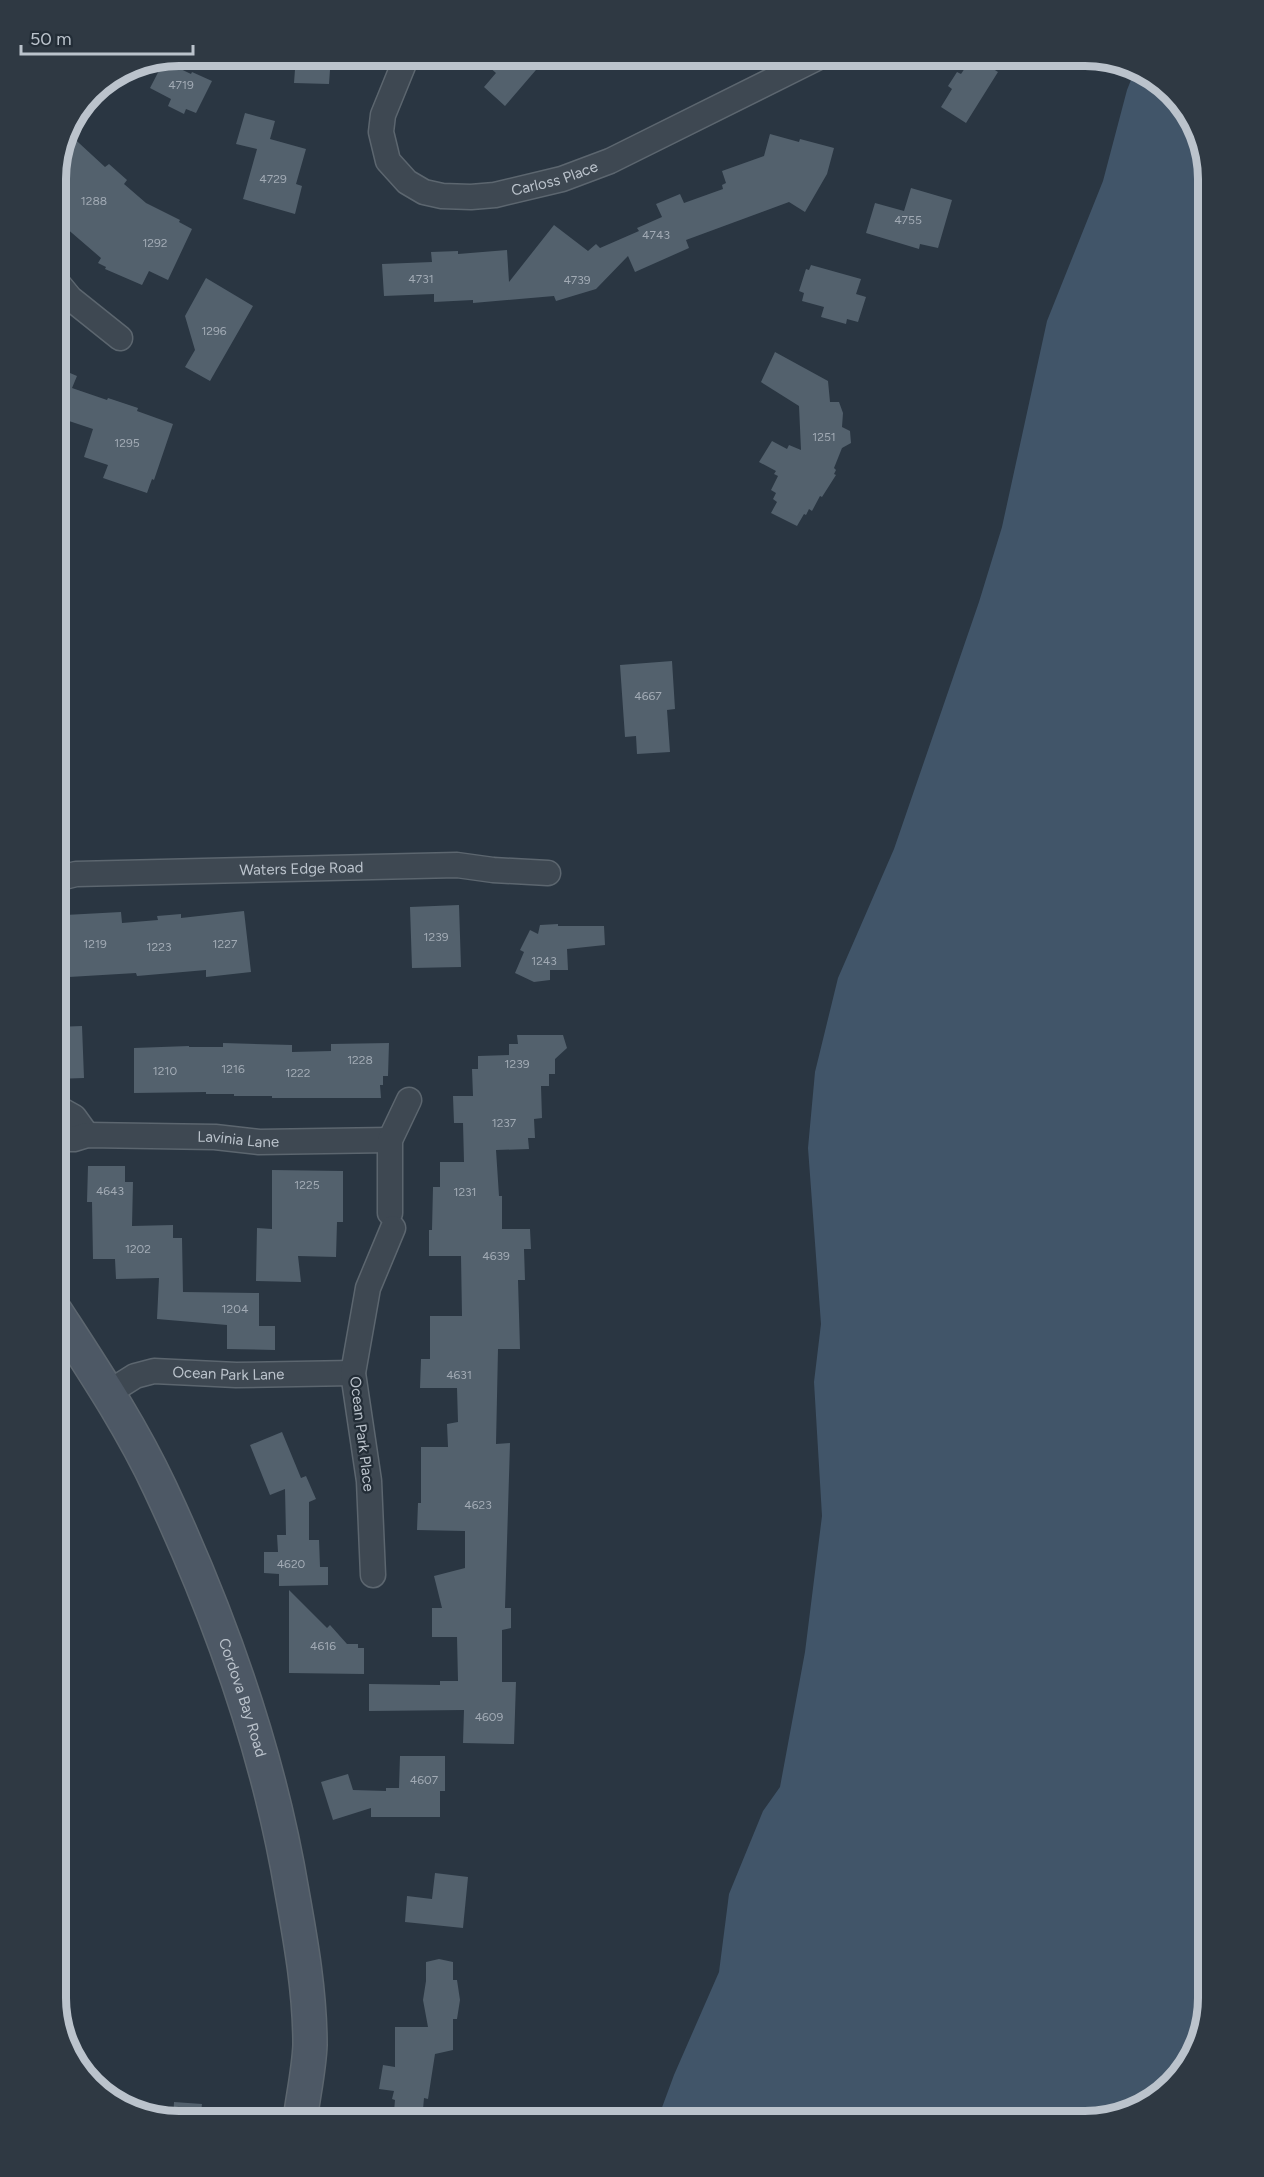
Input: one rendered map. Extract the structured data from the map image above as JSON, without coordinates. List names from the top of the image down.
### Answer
{
  "streets": {
    "main road": ["Cordova Bay Road"],
    "street": [
      "Carloss Place",
      "Waters Edge Road",
      "Lavinia Lane",
      "Ocean Park Lane",
      "Ocean Park Place"
    ]
  },
  "crossings": [
    ["Lavinia Lane", "Ocean Park Place"],
    ["Ocean Park Lane", "Ocean Park Place"],
    ["Ocean Park Lane", "Cordova Bay Road"]
  ],
  "house_numbers": [
    "4719",
    "4729",
    "1288",
    "4755",
    "4743",
    "1292",
    "4731",
    "4739",
    "1296",
    "1251",
    "1295",
    "4667",
    "1239",
    "1219",
    "1227",
    "1223",
    "1243",
    "1228",
    "1239",
    "1216",
    "1210",
    "1222",
    "1237",
    "1225",
    "4643",
    "1231",
    "1202",
    "4639",
    "1204",
    "4631",
    "4623",
    "4620",
    "4616",
    "4609",
    "4607"
  ],
  "scale_bar": "50 m"
}
